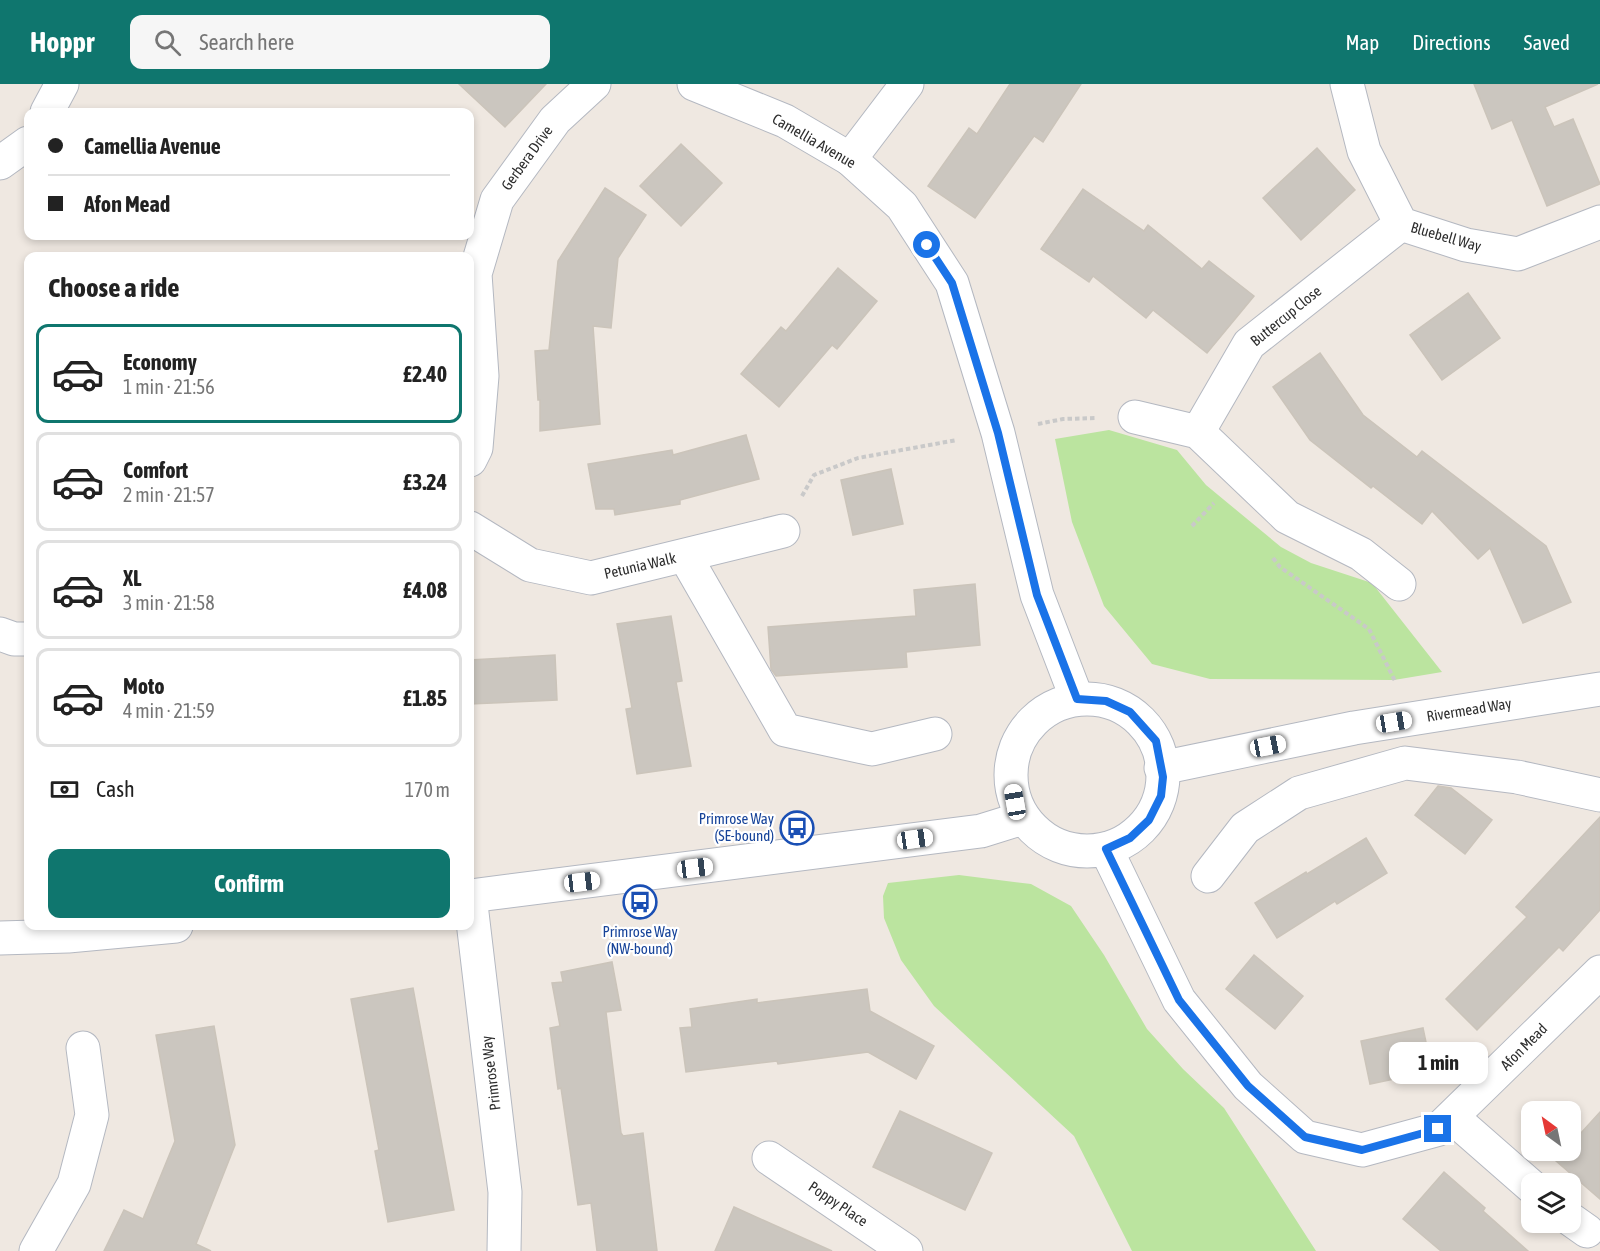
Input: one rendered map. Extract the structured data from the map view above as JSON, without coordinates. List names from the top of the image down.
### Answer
{
  "streets": {
    "street": [
      "Camellia Avenue",
      "Gerbera Drive",
      "Bluebell Way",
      "Buttercup Close",
      "Petunia Walk",
      "Rivermead Way",
      "Afon Mead",
      "Primrose Way",
      "Poppy Place"
    ]
  },
  "crossings": [
    ["Camellia Avenue", "Rivermead Way"],
    ["Camellia Avenue", "Afon Mead"],
    ["Bluebell Way", "Buttercup Close"],
    ["Rivermead Way", "Afon Mead"]
  ],
  "places": {
    "bus stop": ["Primrose Way (SE-bound)", "Primrose Way (NW-bound)"]
  },
  "north": "top left",
  "page": {
    "header": "Hoppr",
    "search": "Search here",
    "nav": ["Map", "Directions", "Saved"],
    "banner": ["Camellia Avenue", "Afon Mead"],
    "heading": "Choose a ride",
    "list": [
      {
        "name": "Economy",
        "note": "1 min · 21:56",
        "value": "£2.40"
      },
      {
        "name": "Comfort",
        "note": "2 min · 21:57",
        "value": "£3.24"
      },
      {
        "name": "XL",
        "note": "3 min · 21:58",
        "value": "£4.08"
      },
      {
        "name": "Moto",
        "note": "4 min · 21:59",
        "value": "£1.85"
      }
    ],
    "pay": ["Cash", "170 m"],
    "buttons": "Confirm",
    "bubble": "1 min"
  }
}
